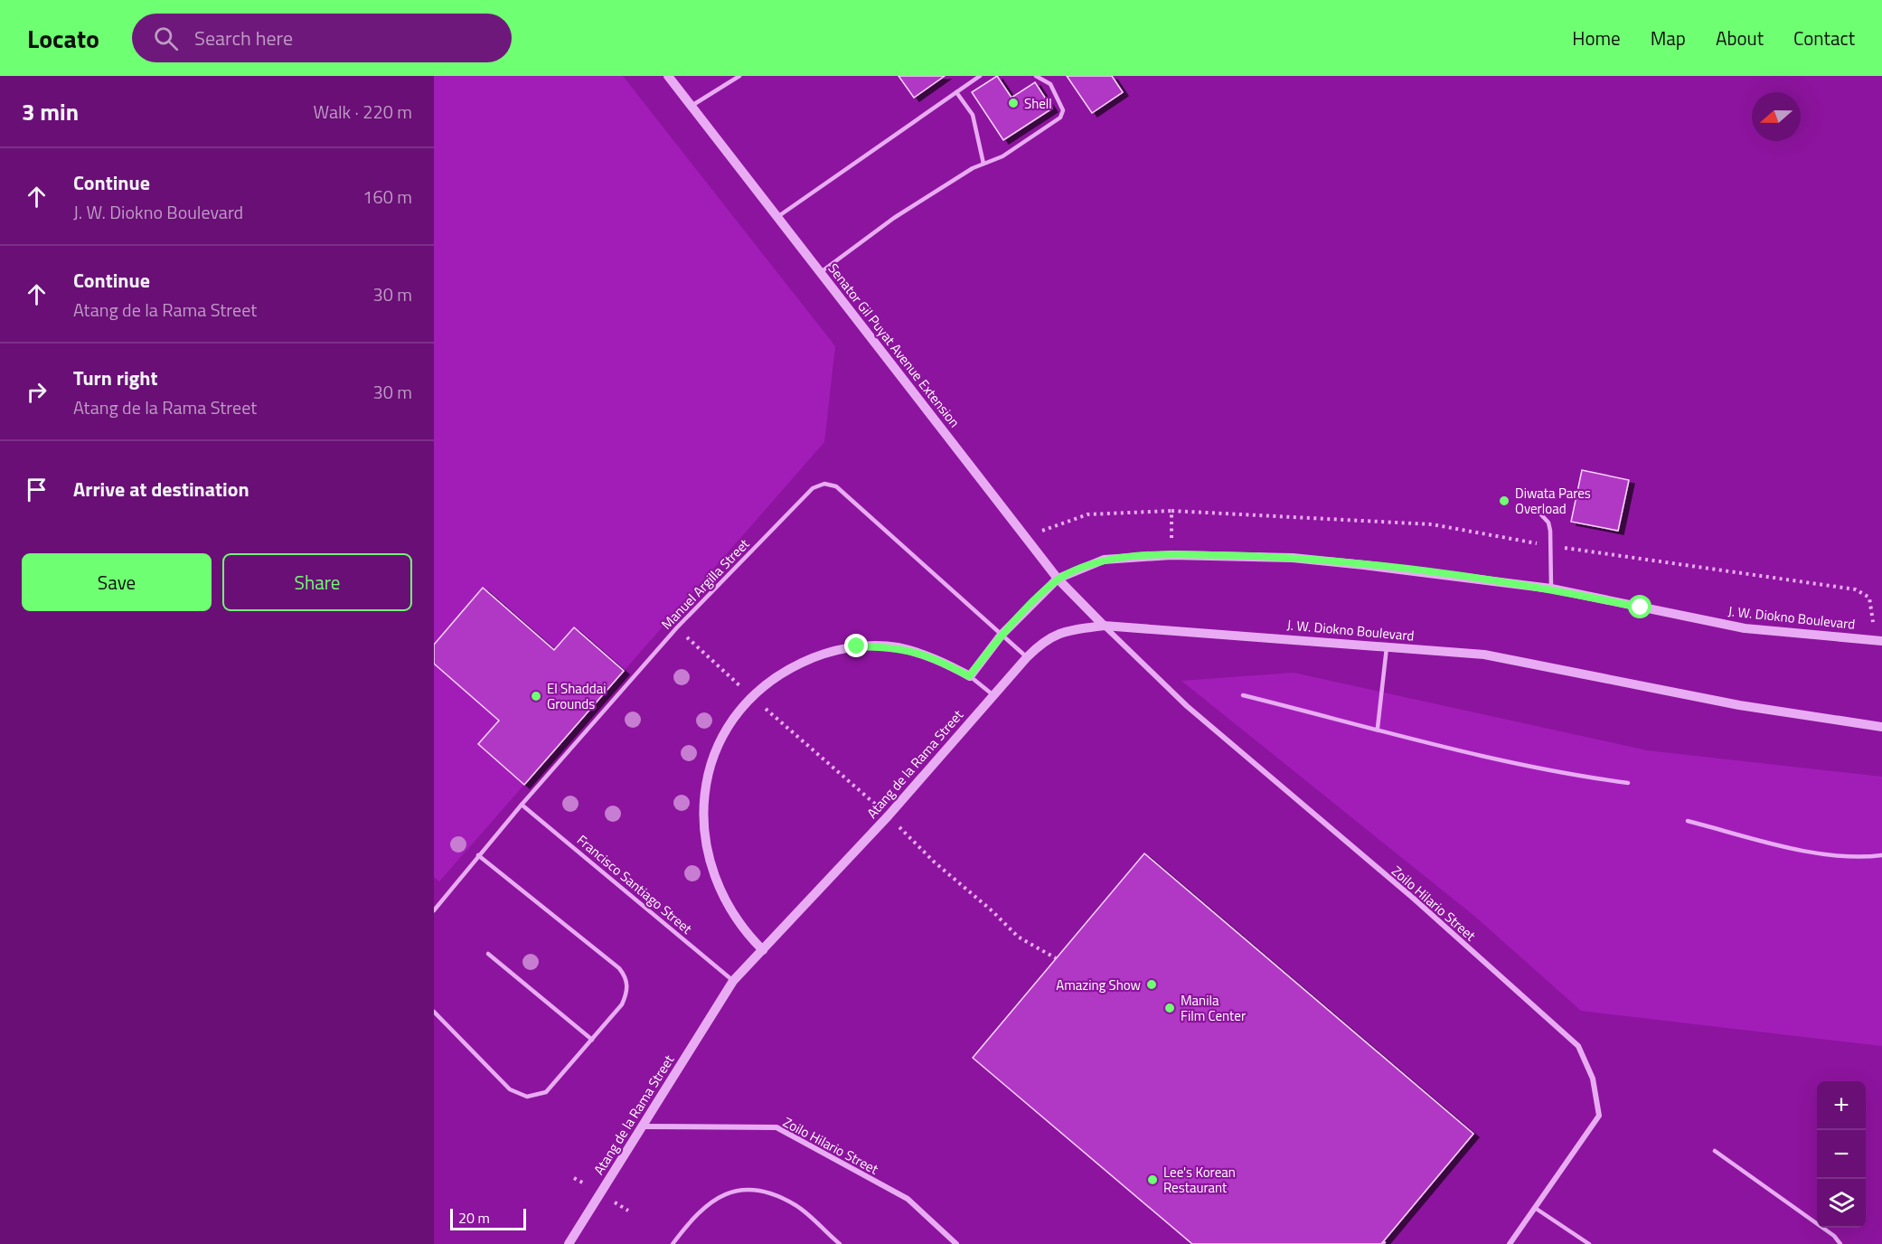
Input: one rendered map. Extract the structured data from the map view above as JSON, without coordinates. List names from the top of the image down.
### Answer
{
  "streets": {
    "street": [
      "Senator Gil Puyat Avenue Extension",
      "J. W. Diokno Boulevard",
      "Atang de la Rama Street",
      "Zoilo Hilario Street"
    ],
    "lane": ["Manuel Argilla Street", "Francisco Santiago Street"]
  },
  "crossings": [
    ["Senator Gil Puyat Avenue Extension", "J. W. Diokno Boulevard"],
    ["Senator Gil Puyat Avenue Extension", "Atang de la Rama Street"],
    ["Senator Gil Puyat Avenue Extension", "Zoilo Hilario Street"],
    ["Manuel Argilla Street", "Atang de la Rama Street"],
    ["Manuel Argilla Street", "Francisco Santiago Street"],
    ["J. W. Diokno Boulevard", "Atang de la Rama Street"],
    ["J. W. Diokno Boulevard", "Zoilo Hilario Street"],
    ["Atang de la Rama Street", "Francisco Santiago Street"],
    ["Atang de la Rama Street", "Zoilo Hilario Street"]
  ],
  "places": [
    "Shell",
    "Diwata Pares Overload",
    "El Shaddai Grounds",
    "Amazing Show",
    "Manila Film Center",
    "Lee's Korean Restaurant"
  ],
  "scale_bar": "20 m",
  "north": "left",
  "page": {
    "header": "Locato",
    "search": "Search here",
    "nav": [
      "Home",
      "Map",
      "About",
      "Contact"
    ],
    "heading": ["3 min", "Walk · 220 m"],
    "list": [
      ["Continue", "J. W. Diokno Boulevard", "160 m"],
      ["Continue", "Atang de la Rama Street", "30 m"],
      ["Turn right", "Atang de la Rama Street", "30 m"],
      "Arrive at destination"
    ],
    "buttons": ["Save", "Share"],
    "map_buttons": ["+", "−"],
    "scale": "20 m"
  }
}
